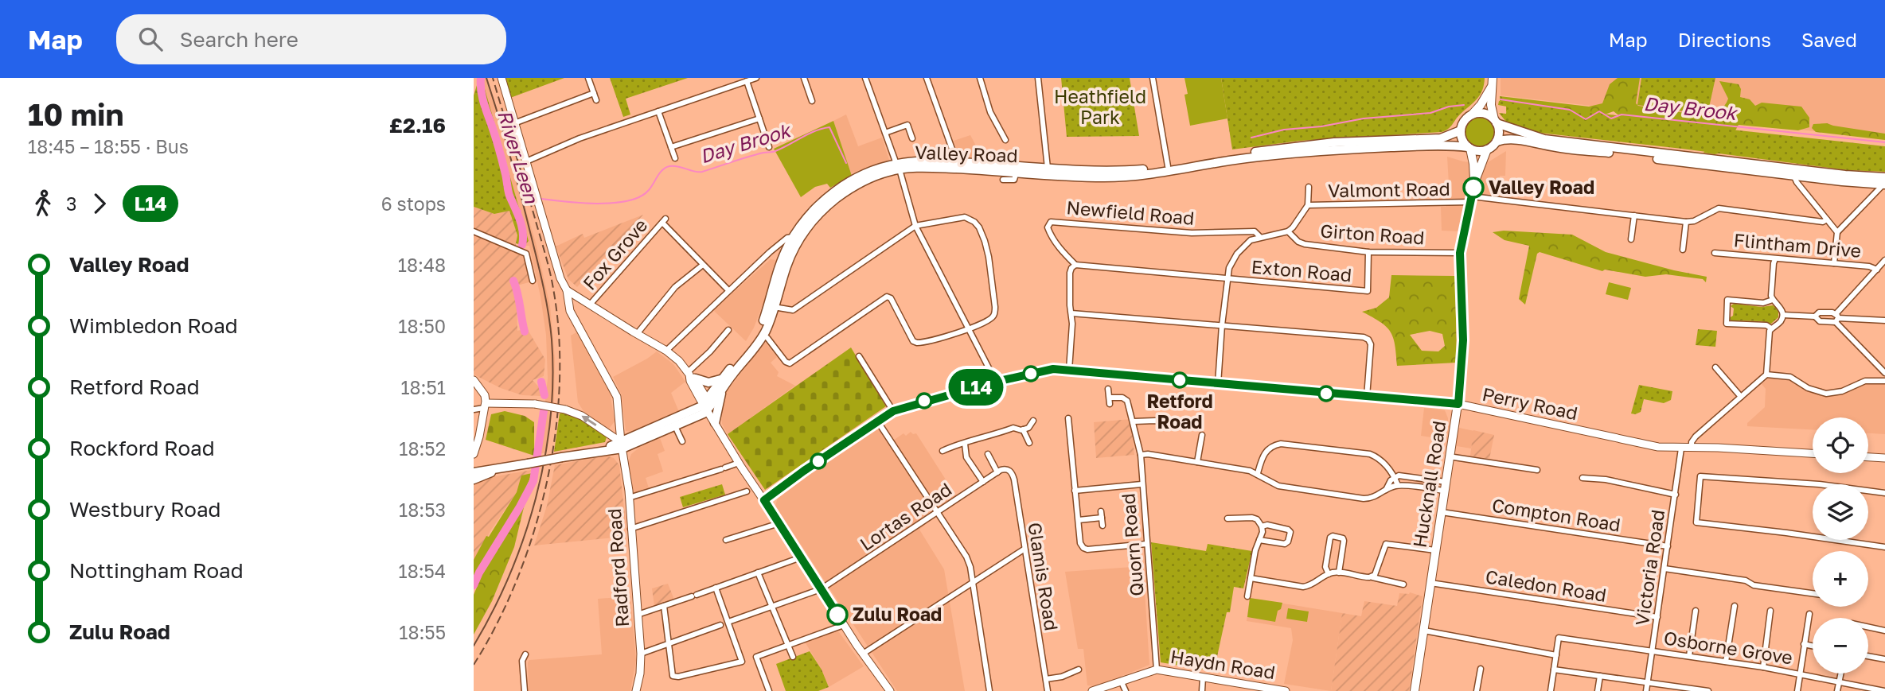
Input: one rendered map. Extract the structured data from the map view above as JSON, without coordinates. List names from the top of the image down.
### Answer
{
  "streets": {
    "highway": ["Valley Road"],
    "main road": ["Hucknall Road"],
    "street": [
      "Valmont Road",
      "Newfield Road",
      "Girton Road",
      "Flintham Drive",
      "Fox Grove",
      "Exton Road",
      "Perry Road",
      "Compton Road",
      "Lortas Road",
      "Quorn Road",
      "Radford Road",
      "Victoria Road",
      "Glamis Road",
      "Caledon Road",
      "Osborne Grove",
      "Haydn Road"
    ]
  },
  "crossings": [
    ["Valley Road", "Hucknall Road"],
    ["Valley Road", "Radford Road"],
    ["Valmont Road", "Hucknall Road"],
    ["Girton Road", "Exton Road"],
    ["Girton Road", "Hucknall Road"],
    ["Perry Road", "Hucknall Road"],
    ["Perry Road", "Victoria Road"],
    ["Hucknall Road", "Compton Road"],
    ["Hucknall Road", "Caledon Road"],
    ["Compton Road", "Victoria Road"],
    ["Lortas Road", "Glamis Road"],
    ["Quorn Road", "Haydn Road"],
    ["Victoria Road", "Caledon Road"],
    ["Victoria Road", "Osborne Grove"]
  ],
  "water": ["Day Brook", "River Leen"],
  "parks": ["Heathfield Park"],
  "places": ["Valley Road", "Retford Road", "Zulu Road"],
  "lines": ["bus line L14"],
  "page": {
    "header": "Map",
    "search": "Search here",
    "nav": ["Map", "Directions", "Saved"],
    "heading": ["10 min", "18:45 – 18:55 · Bus", "£2.16"],
    "on_map": "L14",
    "legs": ["3", "L14", "6 stops"],
    "list": [
      {
        "name": "Valley Road",
        "value": "18:48"
      },
      {
        "name": "Wimbledon Road",
        "value": "18:50"
      },
      {
        "name": "Retford Road",
        "value": "18:51"
      },
      {
        "name": "Rockford Road",
        "value": "18:52"
      },
      {
        "name": "Westbury Road",
        "value": "18:53"
      },
      {
        "name": "Nottingham Road",
        "value": "18:54"
      },
      {
        "name": "Zulu Road",
        "value": "18:55"
      }
    ],
    "map_buttons": ["+", "−"]
  }
}
